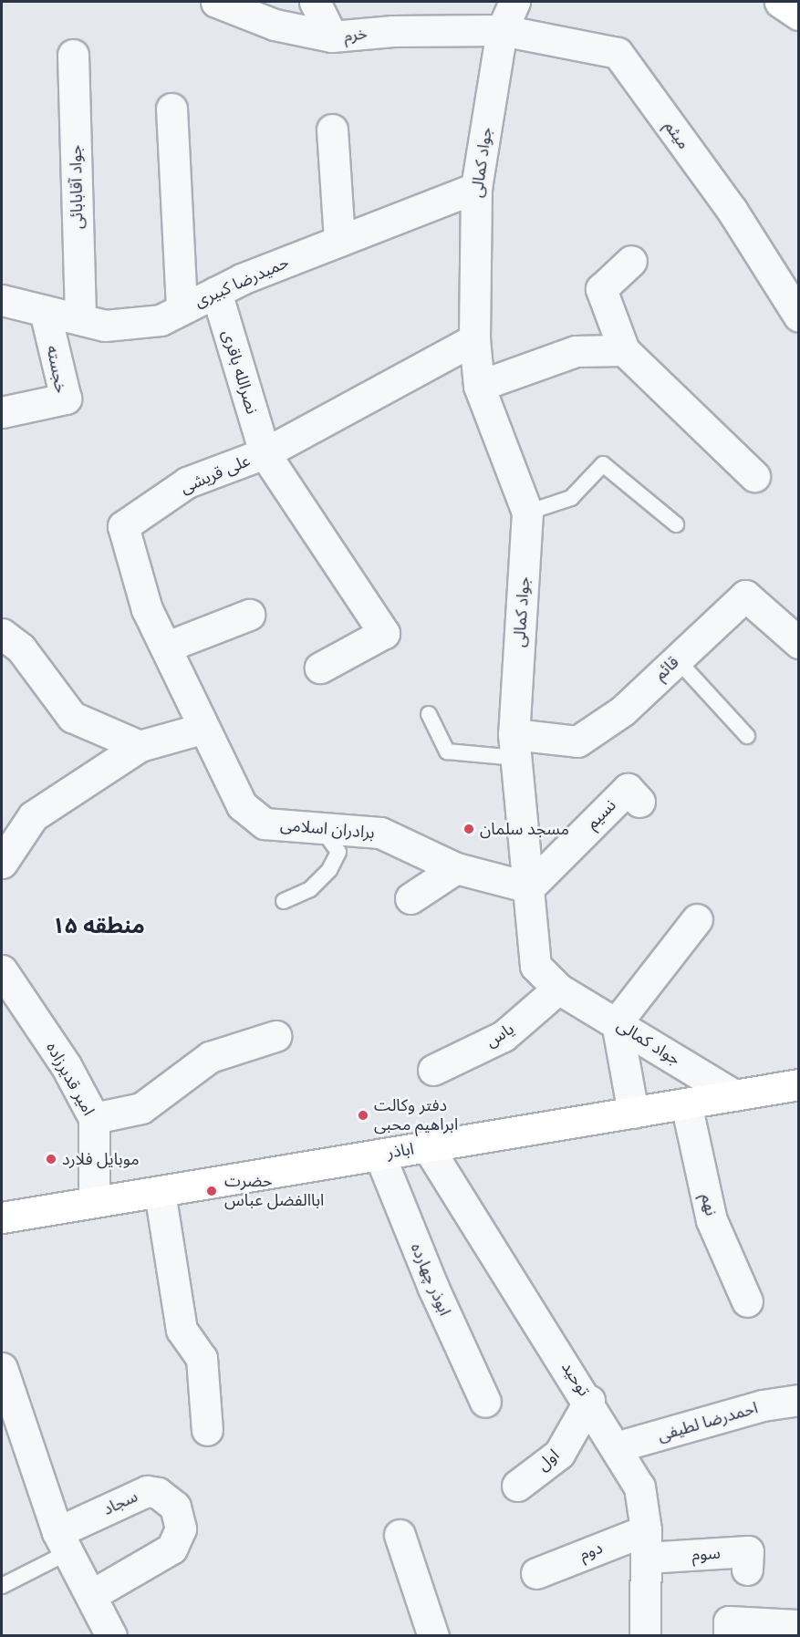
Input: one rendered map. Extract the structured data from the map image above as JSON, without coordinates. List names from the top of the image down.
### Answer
{
  "streets": {
    "main road": ["اباذر"],
    "street": [
      "خرم",
      "میثم",
      "جواد کمالی",
      "جواد آقابابائی",
      "حمیدرضا کبیری",
      "خجسته",
      "نصرالله باقری",
      "علی قریشی",
      "قائم",
      "نسیم",
      "برادران اسلامی",
      "یاس",
      "امیر قدیرزاده",
      "نهم",
      "ابوذر چهارده",
      "توحید",
      "احمدرضا لطیفی",
      "اول",
      "سجاد",
      "دوم",
      "سوم"
    ]
  },
  "crossings": [
    ["خرم", "میثم"],
    ["خرم", "جواد کمالی"],
    ["میثم", "جواد کمالی"],
    ["جواد کمالی", "حمیدرضا کبیری"],
    ["جواد کمالی", "علی قریشی"],
    ["جواد کمالی", "قائم"],
    ["جواد کمالی", "نسیم"],
    ["جواد کمالی", "برادران اسلامی"],
    ["جواد کمالی", "یاس"],
    ["جواد کمالی", "اباذر"],
    ["جواد آقابابائی", "حمیدرضا کبیری"],
    ["حمیدرضا کبیری", "خجسته"],
    ["حمیدرضا کبیری", "نصرالله باقری"],
    ["نصرالله باقری", "علی قریشی"],
    ["علی قریشی", "برادران اسلامی"],
    ["نسیم", "برادران اسلامی"],
    ["امیر قدیرزاده", "اباذر"],
    ["اباذر", "نهم"],
    ["اباذر", "ابوذر چهارده"],
    ["اباذر", "توحید"],
    ["توحید", "احمدرضا لطیفی"],
    ["توحید", "اول"],
    ["توحید", "دوم"],
    ["توحید", "سوم"],
    ["دوم", "سوم"]
  ],
  "districts": ["منطقه ۱۵"],
  "places": [
    "مسجد سلمان",
    "دفتر وکالت ابراهیم محبی",
    "موبایل فلارد",
    "حضرت اباالفضل عباس"
  ]
}
